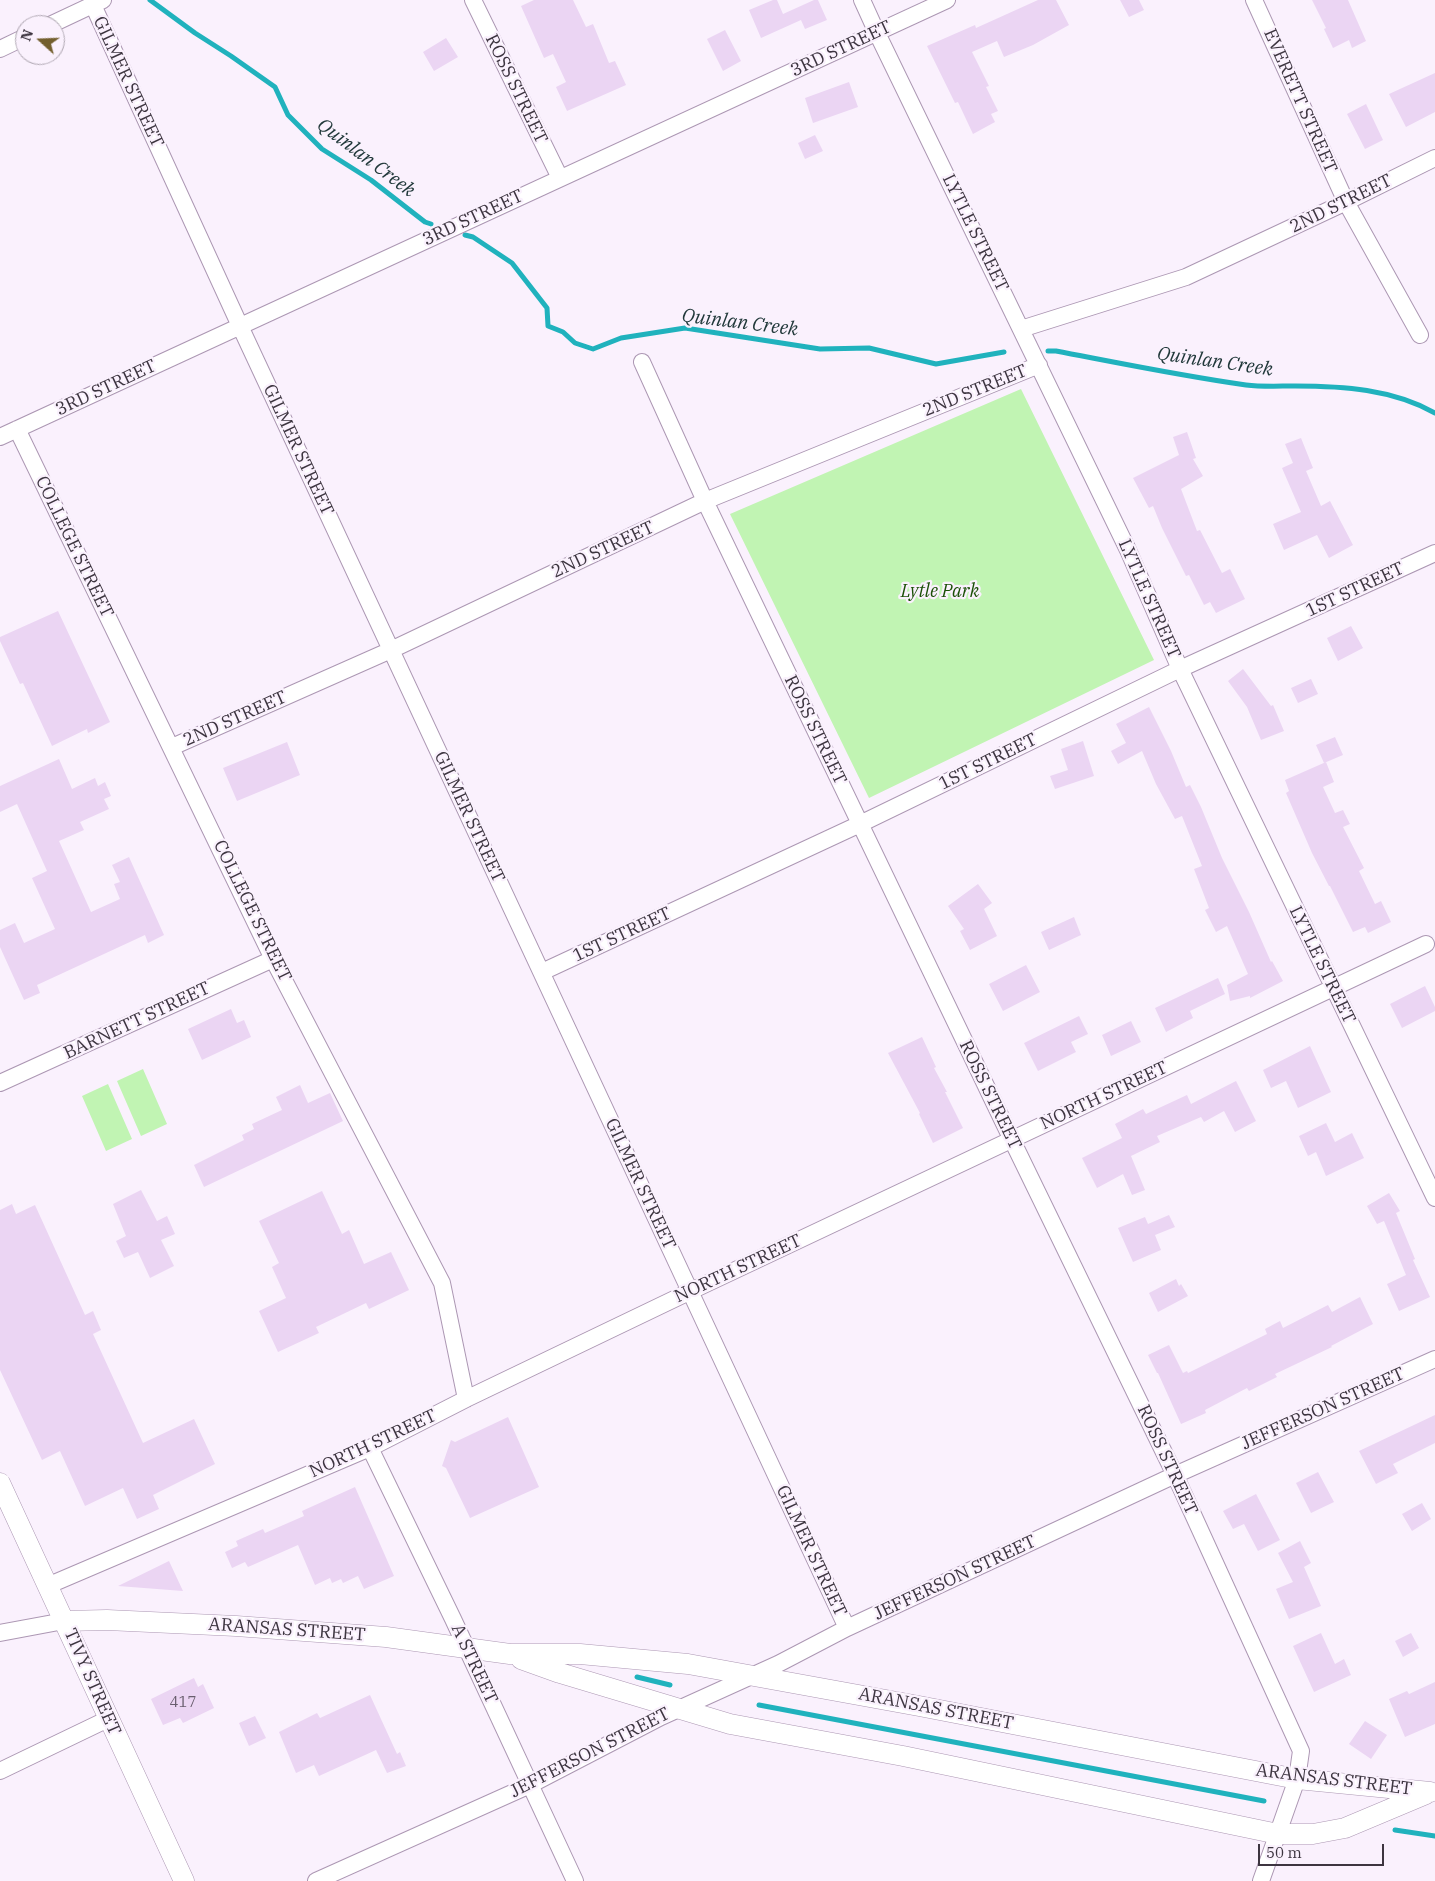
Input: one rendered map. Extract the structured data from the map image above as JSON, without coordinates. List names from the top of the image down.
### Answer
{
  "streets": {
    "street": [
      "3RD STREET",
      "GILMER STREET",
      "ROSS STREET",
      "EVERETT STREET",
      "2ND STREET",
      "LYTLE STREET",
      "COLLEGE STREET",
      "1ST STREET",
      "BARNETT STREET",
      "NORTH STREET",
      "JEFFERSON STREET",
      "ARANSAS STREET",
      "A STREET",
      "TIVY STREET"
    ]
  },
  "crossings": [
    ["3RD STREET", "GILMER STREET"],
    ["3RD STREET", "ROSS STREET"],
    ["3RD STREET", "LYTLE STREET"],
    ["3RD STREET", "COLLEGE STREET"],
    ["GILMER STREET", "2ND STREET"],
    ["GILMER STREET", "1ST STREET"],
    ["GILMER STREET", "NORTH STREET"],
    ["GILMER STREET", "JEFFERSON STREET"],
    ["ROSS STREET", "2ND STREET"],
    ["ROSS STREET", "1ST STREET"],
    ["ROSS STREET", "NORTH STREET"],
    ["ROSS STREET", "JEFFERSON STREET"],
    ["ROSS STREET", "ARANSAS STREET"],
    ["EVERETT STREET", "2ND STREET"],
    ["2ND STREET", "LYTLE STREET"],
    ["2ND STREET", "COLLEGE STREET"],
    ["LYTLE STREET", "1ST STREET"],
    ["LYTLE STREET", "NORTH STREET"],
    ["COLLEGE STREET", "BARNETT STREET"],
    ["COLLEGE STREET", "NORTH STREET"],
    ["NORTH STREET", "A STREET"],
    ["NORTH STREET", "TIVY STREET"],
    ["JEFFERSON STREET", "ARANSAS STREET"],
    ["JEFFERSON STREET", "A STREET"],
    ["ARANSAS STREET", "A STREET"],
    ["ARANSAS STREET", "TIVY STREET"]
  ],
  "water": ["Quinlan Creek"],
  "parks": ["Lytle Park"],
  "house_numbers": ["417"],
  "scale_bar": "50 m",
  "north": "left"
}
